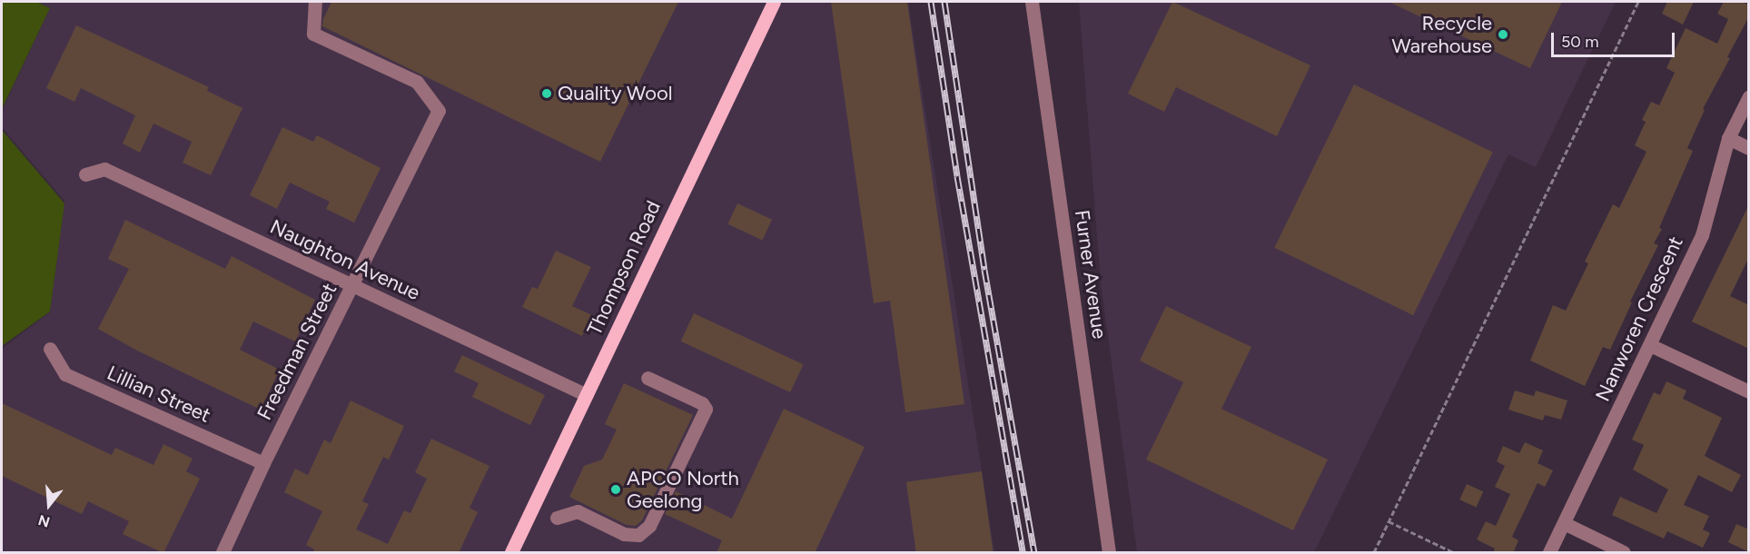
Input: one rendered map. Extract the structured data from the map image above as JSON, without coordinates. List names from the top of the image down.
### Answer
{
  "streets": {
    "main road": ["Thompson Road"],
    "street": [
      "Naughton Avenue",
      "Furner Avenue",
      "Nanworen Crescent",
      "Freedman Street",
      "Lillian Street"
    ]
  },
  "crossings": [
    ["Naughton Avenue", "Thompson Road"],
    ["Naughton Avenue", "Freedman Street"],
    ["Freedman Street", "Lillian Street"]
  ],
  "places": ["Recycle Warehouse", "Quality Wool", "APCO North Geelong"],
  "scale_bar": "50 m",
  "north": "bottom"
}
